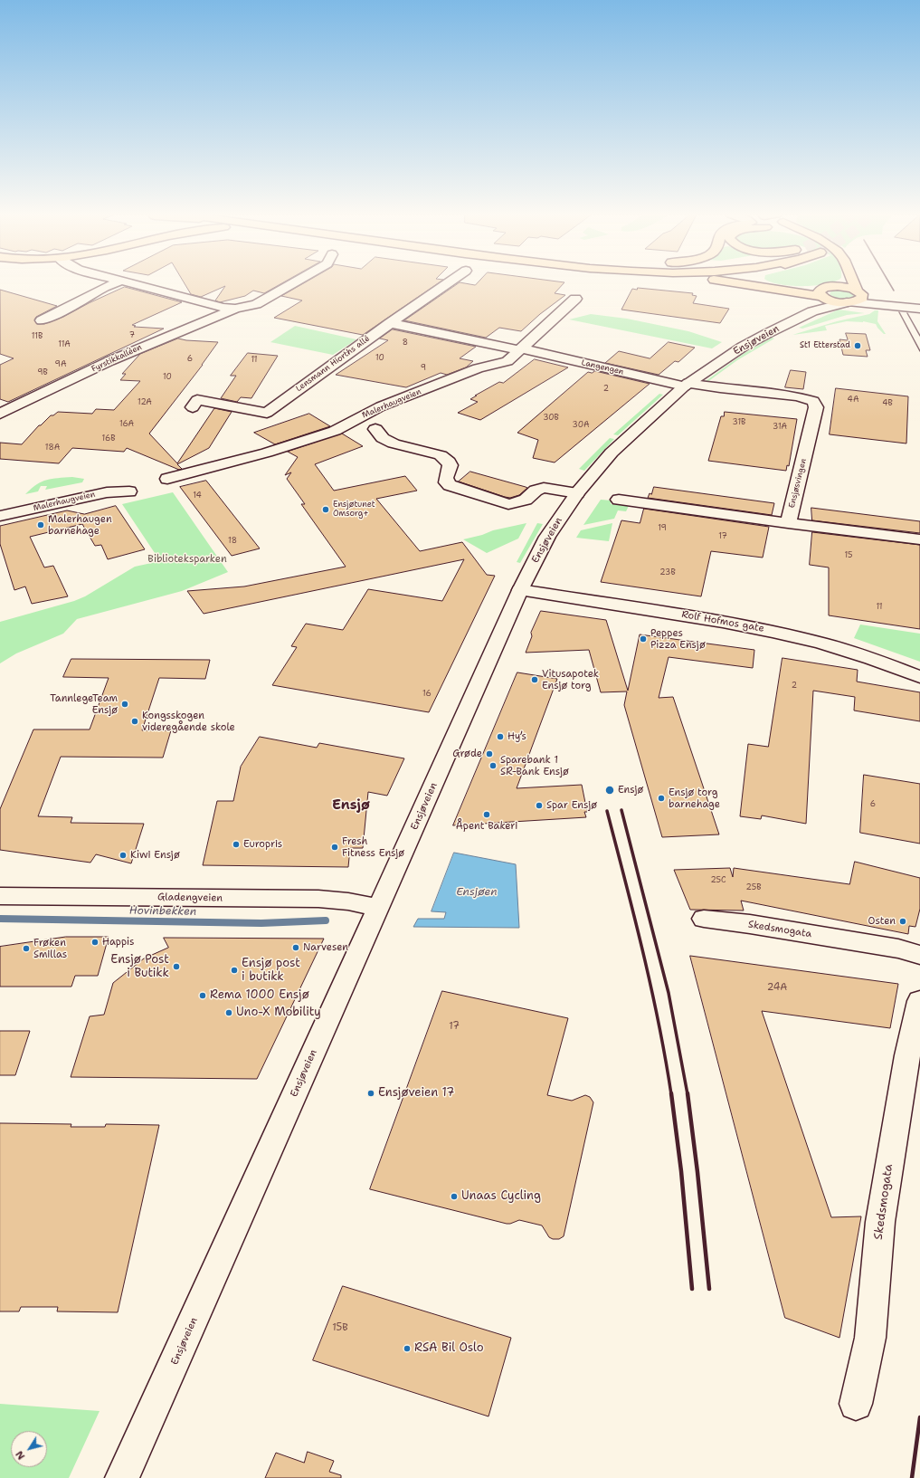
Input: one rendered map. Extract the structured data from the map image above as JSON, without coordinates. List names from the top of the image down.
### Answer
{
  "streets": {
    "street": [
      "Ensjøveien",
      "Fyrstikkalléen",
      "Lensmann Hiorths allé",
      "Langengen",
      "Malerhaugveien",
      "Ensjøsvingen",
      "Rolf Hofmos gate",
      "Gladengveien",
      "Skedsmogata"
    ]
  },
  "crossings": [
    ["Ensjøveien", "Langengen"],
    ["Ensjøveien", "Ensjøsvingen"],
    ["Ensjøveien", "Rolf Hofmos gate"],
    ["Ensjøveien", "Gladengveien"],
    ["Lensmann Hiorths allé", "Langengen"],
    ["Langengen", "Malerhaugveien"],
    ["Langengen", "Ensjøsvingen"]
  ],
  "districts": ["Ensjø"],
  "water": ["Ensjøen", "Hovinbekken"],
  "parks": ["Biblioteksparken"],
  "places": [
    "St1 Etterstad",
    "Ensjøtunet Omsorg+",
    "Malerhaugen barnehage",
    "Peppes Pizza Ensjø",
    "Vitusapotek Ensjø torg",
    "TannlegeTeam Ensjø",
    "Kongsskogen videregående skole",
    "Hy’s",
    "Grøde",
    "Sparebank 1 SR-Bank Ensjø",
    "Ensjø",
    "Ensjø torg barnehage",
    "Spar Ensjø",
    "Åpent Bakeri",
    "Europris",
    "Fresh Fitness Ensjø",
    "Kiwi Ensjø",
    "Osten",
    "Happis",
    "Narvesen",
    "Frøken Smillas",
    "Ensjø Post i Butikk",
    "Ensjø post i butikk",
    "Rema 1000 Ensjø",
    "Uno-X Mobility",
    "Ensjøveien 17",
    "Unaas Cycling",
    "RSA Bil Oslo"
  ],
  "house_numbers": [
    "7",
    "11B",
    "8",
    "11A",
    "10",
    "6",
    "11",
    "9A",
    "9",
    "9B",
    "10",
    "2",
    "4A",
    "12A",
    "4B",
    "30B",
    "31B",
    "16A",
    "30A",
    "31A",
    "16B",
    "18A",
    "14",
    "19",
    "17",
    "18",
    "15",
    "23B",
    "11",
    "2",
    "16",
    "6",
    "25C",
    "25B",
    "24A",
    "17",
    "15B"
  ],
  "north": "bottom left"
}
